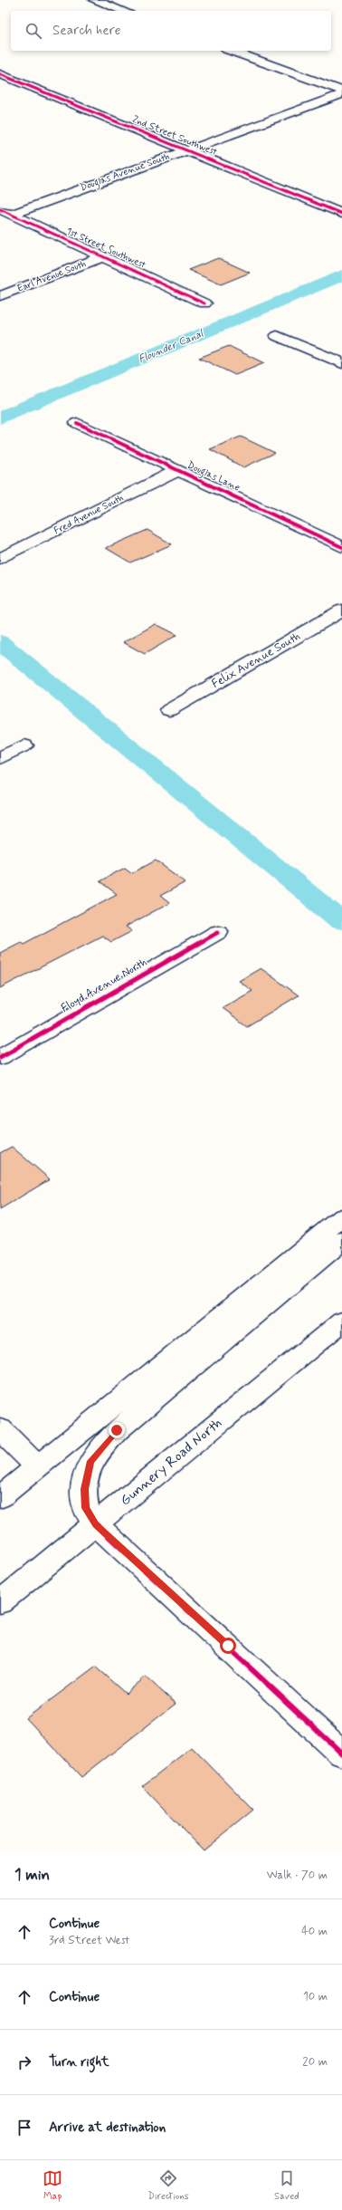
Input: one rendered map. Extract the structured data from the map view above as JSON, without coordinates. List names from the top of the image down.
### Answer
{
  "streets": {
    "street": [
      "2nd Street Southwest",
      "Douglas Avenue South",
      "1st Street Southwest",
      "Earl Avenue South",
      "Douglas Lane",
      "Fred Avenue South",
      "Felix Avenue South",
      "Floyd Avenue North",
      "Gunnery Road North"
    ]
  },
  "crossings": [
    ["2nd Street Southwest", "Douglas Avenue South"],
    ["Douglas Avenue South", "1st Street Southwest"],
    ["1st Street Southwest", "Earl Avenue South"],
    ["Douglas Lane", "Fred Avenue South"]
  ],
  "water": ["Flounder Canal"],
  "page": {
    "search": "Search here",
    "heading": ["1 min", "Walk · 70 m"],
    "list": [
      ["Continue", "3rd Street West", "40 m"],
      ["Continue", "10 m"],
      ["Turn right", "20 m"],
      "Arrive at destination"
    ],
    "nav": ["Map", "Directions", "Saved"]
  }
}
